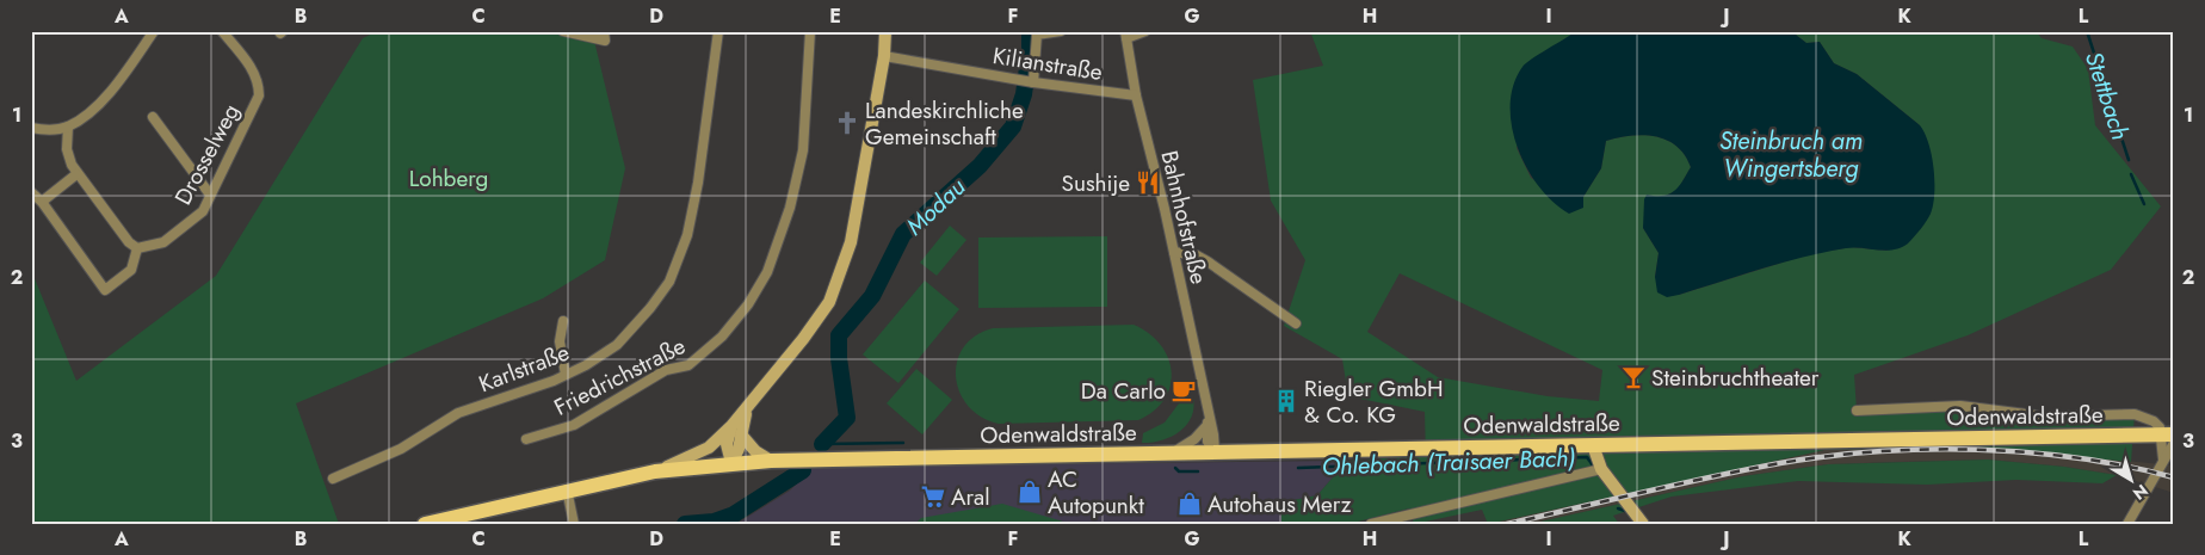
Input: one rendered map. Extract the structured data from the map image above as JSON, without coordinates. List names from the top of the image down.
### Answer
{
  "streets": {
    "main road": ["Odenwaldstraße"],
    "street": [
      "Kilianstraße",
      "Drosselweg",
      "Bahnhofstraße",
      "Karlstraße",
      "Friedrichstraße"
    ]
  },
  "crossings": [
    ["Kilianstraße", "Bahnhofstraße"],
    ["Bahnhofstraße", "Odenwaldstraße"]
  ],
  "water": [
    "Stettbach",
    "Steinbruch am Wingertsberg",
    "Modau",
    "Ohlebach (Traisaer Bach)"
  ],
  "parks": ["Lohberg"],
  "places": {
    "church": ["Landeskirchliche Gemeinschaft"],
    "restaurant": ["Sushije"],
    "bar": ["Steinbruchtheater"],
    "cafe": ["Da Carlo"],
    "building": ["Riegler GmbH & Co. KG"],
    "shop": ["AC Autopunkt", "Autohaus Merz"],
    "supermarket": ["Aral"]
  },
  "north": "bottom right",
  "grid": {
    "columns": [
      "A",
      "B",
      "C",
      "D",
      "E",
      "F",
      "G",
      "H",
      "I",
      "J",
      "K",
      "L"
    ],
    "rows": ["1", "2", "3"]
  }
}
